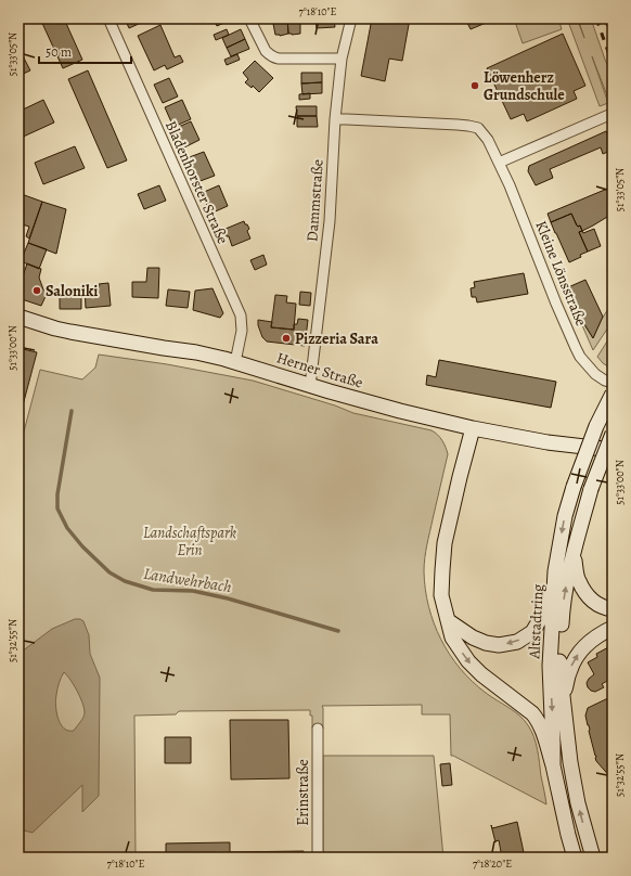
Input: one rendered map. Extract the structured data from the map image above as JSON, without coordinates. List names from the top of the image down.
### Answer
{
  "streets": {
    "main road": ["Herner Straße", "Altstadtring"],
    "street": [
      "Bladenhorster Straße",
      "Dammstraße",
      "Kleine Lönsstraße",
      "Erinstraße"
    ]
  },
  "crossings": [
    ["Bladenhorster Straße", "Herner Straße"],
    ["Dammstraße", "Kleine Lönsstraße"],
    ["Dammstraße", "Herner Straße"]
  ],
  "water": ["Landwehrbach"],
  "parks": ["Landschaftspark Erin"],
  "places": ["Löwenherz Grundschule", "Saloniki", "Pizzeria Sara"],
  "scale_bar": "50 m",
  "coordinates": [
    "7°18'10\"E",
    "51°33'05\"N",
    "51°33'00\"N",
    "51°32'55\"N",
    "7°18'20\"E"
  ]
}
